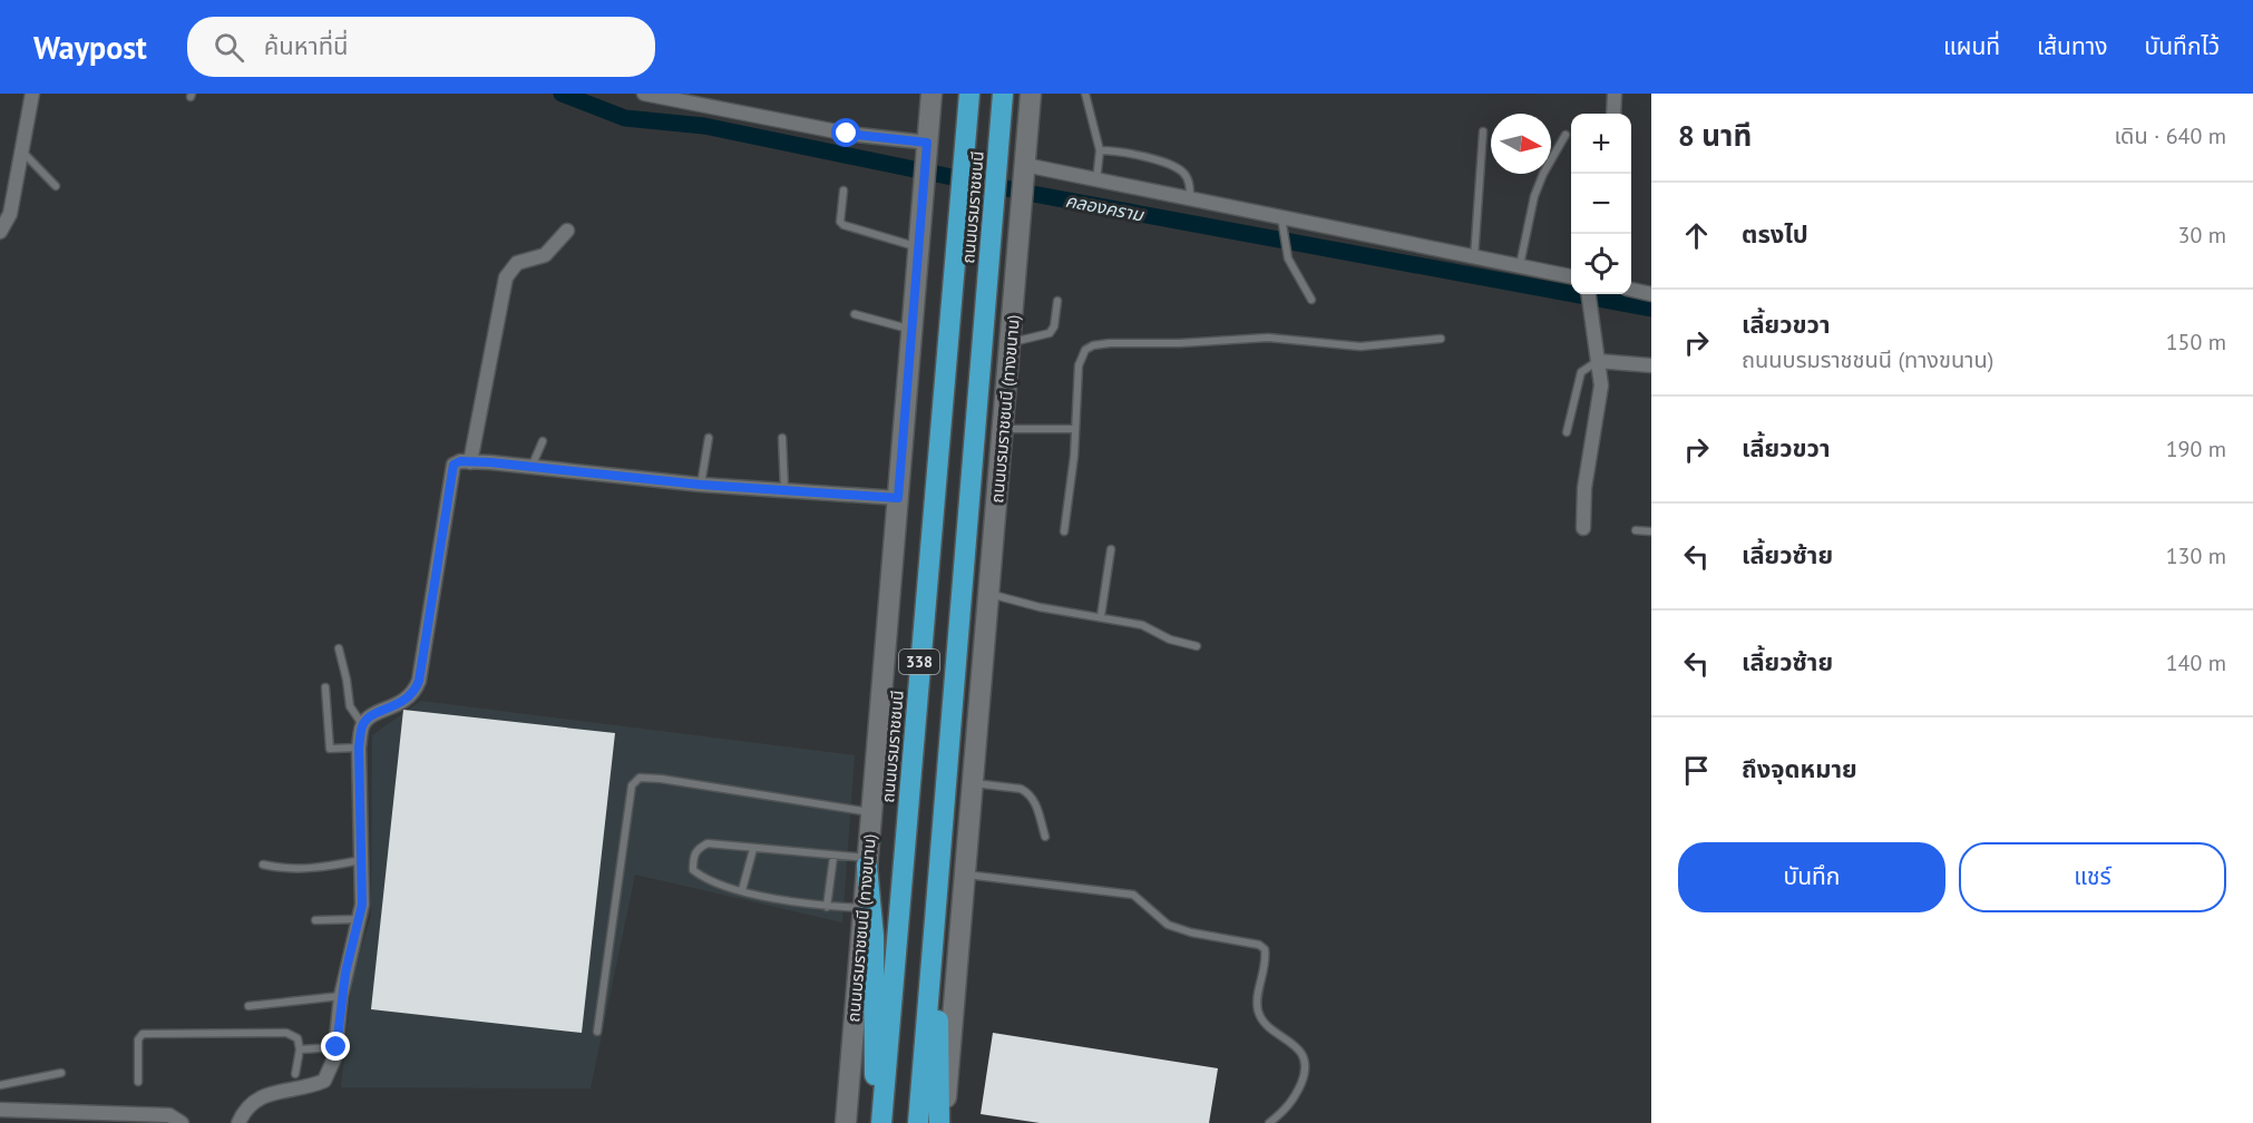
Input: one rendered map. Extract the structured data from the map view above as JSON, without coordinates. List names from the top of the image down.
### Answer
{
  "streets": {
    "highway": ["ถนนบรมราชชนนี", "338"],
    "main road": ["ถนนบรมราชชนนี (ทางขนาน)"]
  },
  "water": ["คลองคราม"],
  "north": "right",
  "page": {
    "header": "Waypost",
    "search": "ค้นหาที่นี่",
    "nav": ["แผนที่", "เส้นทาง", "บันทึกไว้"],
    "heading": ["8 นาที", "เดิน · 640 m"],
    "map_buttons": ["+", "−"],
    "list": [
      ["ตรงไป", "30 m"],
      ["เลี้ยวขวา", "ถนนบรมราชชนนี (ทางขนาน)", "150 m"],
      ["เลี้ยวขวา", "190 m"],
      ["เลี้ยวซ้าย", "130 m"],
      ["เลี้ยวซ้าย", "140 m"],
      "ถึงจุดหมาย"
    ],
    "buttons": ["บันทึก", "แชร์"]
  }
}
